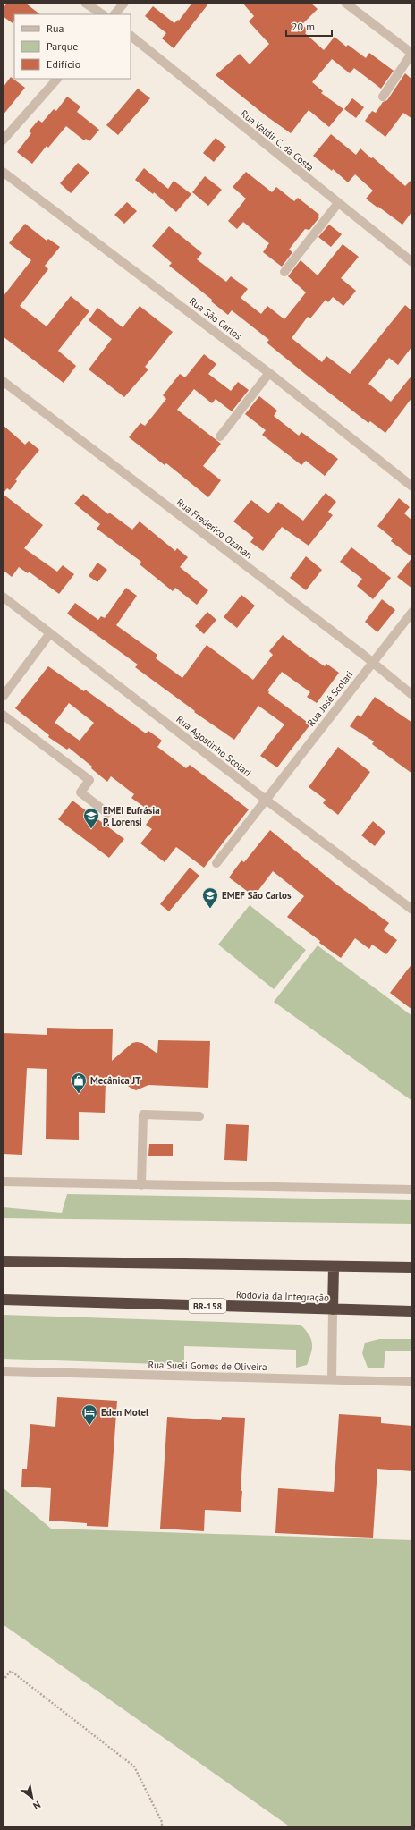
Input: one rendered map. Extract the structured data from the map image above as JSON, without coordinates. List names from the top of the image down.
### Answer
{
  "streets": {
    "highway": ["Rodovia da Integração", "BR-158"],
    "street": [
      "Rua Valdir C. da Costa",
      "Rua São Carlos",
      "Rua Frederico Ozanan",
      "Rua José Scolari",
      "Rua Agostinho Scolari",
      "Rua Sueli Gomes de Oliveira"
    ]
  },
  "crossings": [
    ["Rua Frederico Ozanan", "Rua José Scolari"],
    ["Rua José Scolari", "Rua Agostinho Scolari"]
  ],
  "places": {
    "school or university": ["EMEI Eufrásia P. Lorensi", "EMEF São Carlos"],
    "shop": ["Mecânica JT"],
    "hotel": ["Eden Motel"]
  },
  "legend": ["Rua", "Parque", "Edifício"],
  "scale_bar": "20 m",
  "north": "bottom right"
}
